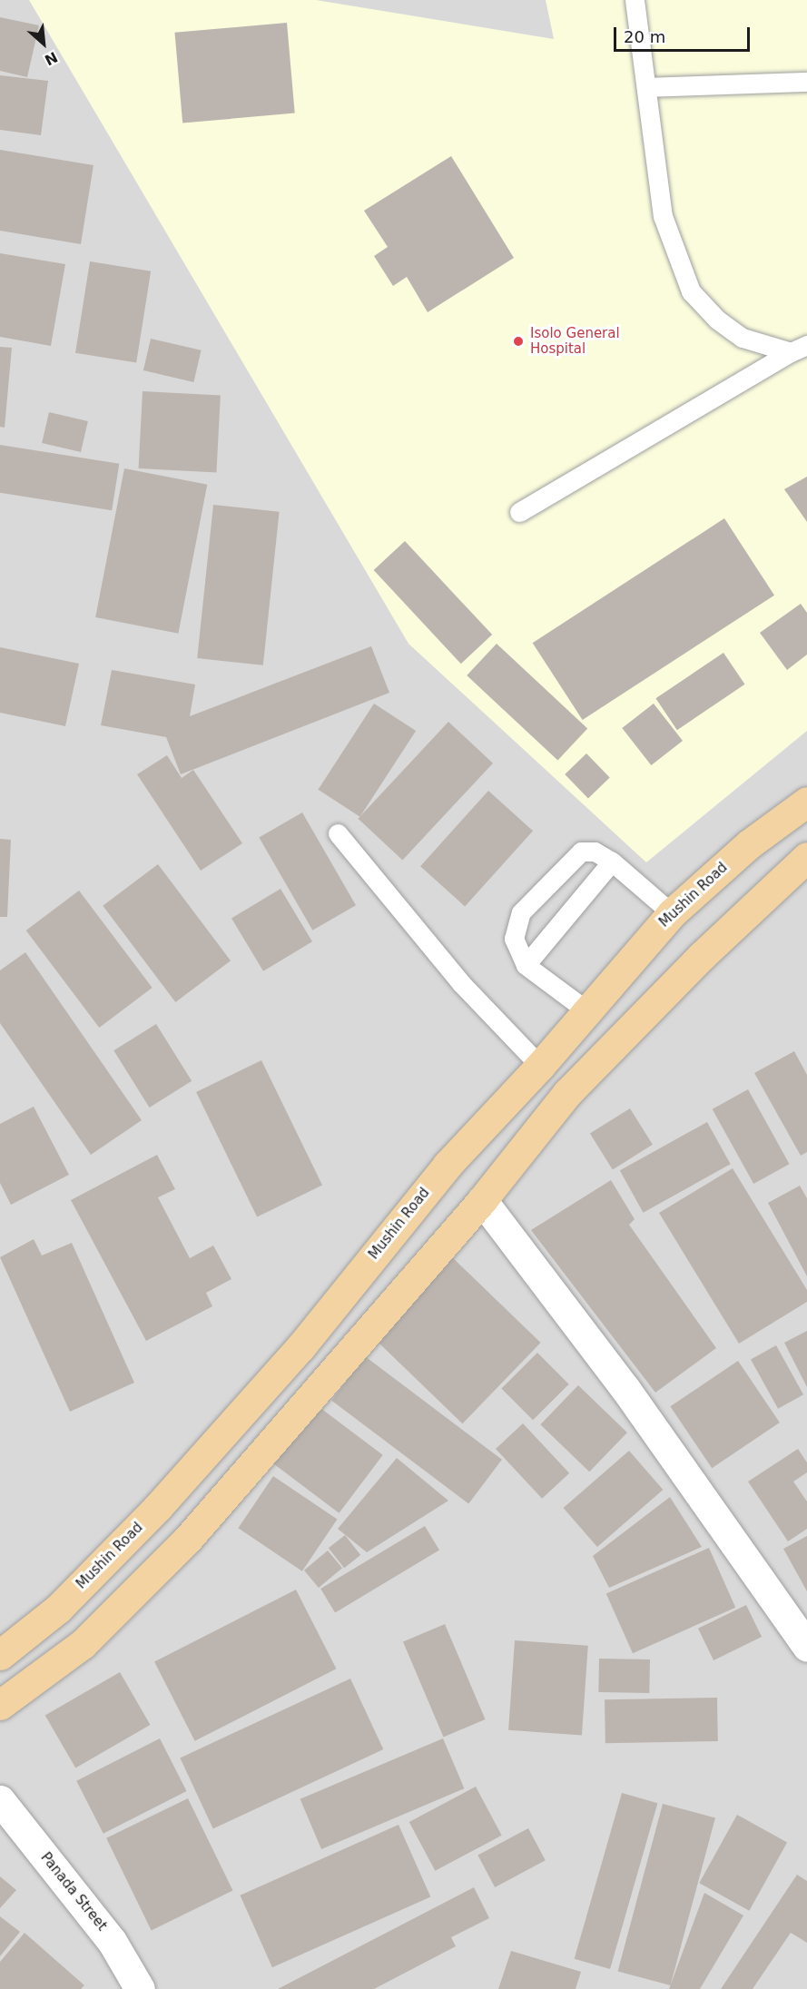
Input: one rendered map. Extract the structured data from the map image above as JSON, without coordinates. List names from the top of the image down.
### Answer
{
  "streets": {
    "main road": ["Mushin Road"],
    "street": ["Panada Street"]
  },
  "places": ["Isolo General Hospital"],
  "scale_bar": "20 m",
  "north": "bottom right"
}
